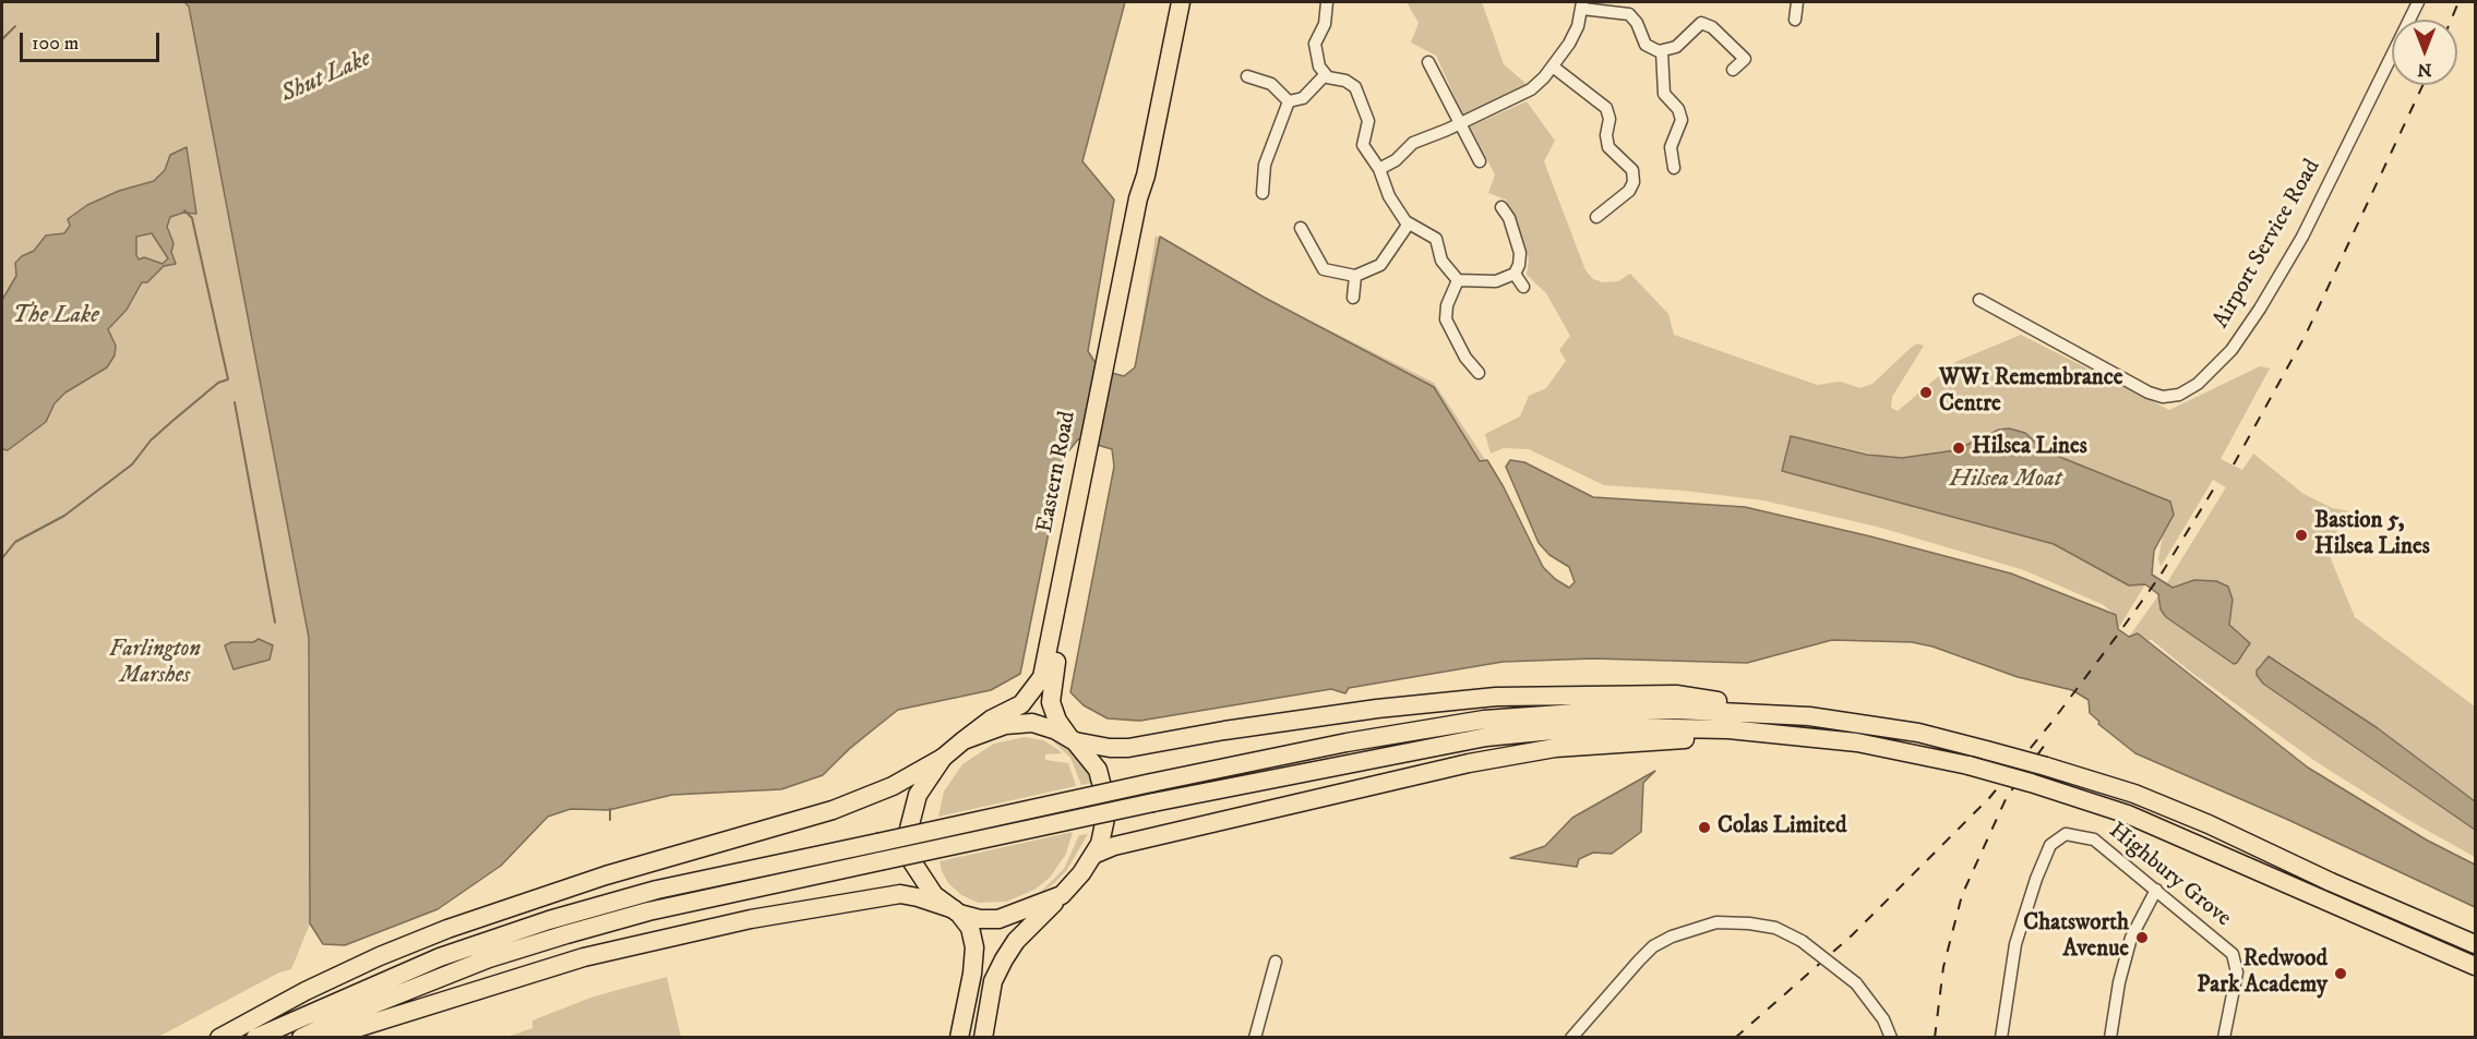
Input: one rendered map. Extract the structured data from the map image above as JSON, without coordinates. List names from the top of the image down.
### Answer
{
  "streets": {
    "main road": ["Eastern Road"],
    "street": ["Airport Service Road", "Highbury Grove"]
  },
  "water": ["Shut Lake", "The Lake", "Hilsea Moat"],
  "parks": ["Farlington Marshes"],
  "places": [
    "WW1 Remembrance Centre",
    "Hilsea Lines",
    "Bastion 5, Hilsea Lines",
    "Colas Limited",
    "Chatsworth Avenue",
    "Redwood Park Academy"
  ],
  "scale_bar": "100 m",
  "north": "bottom"
}
